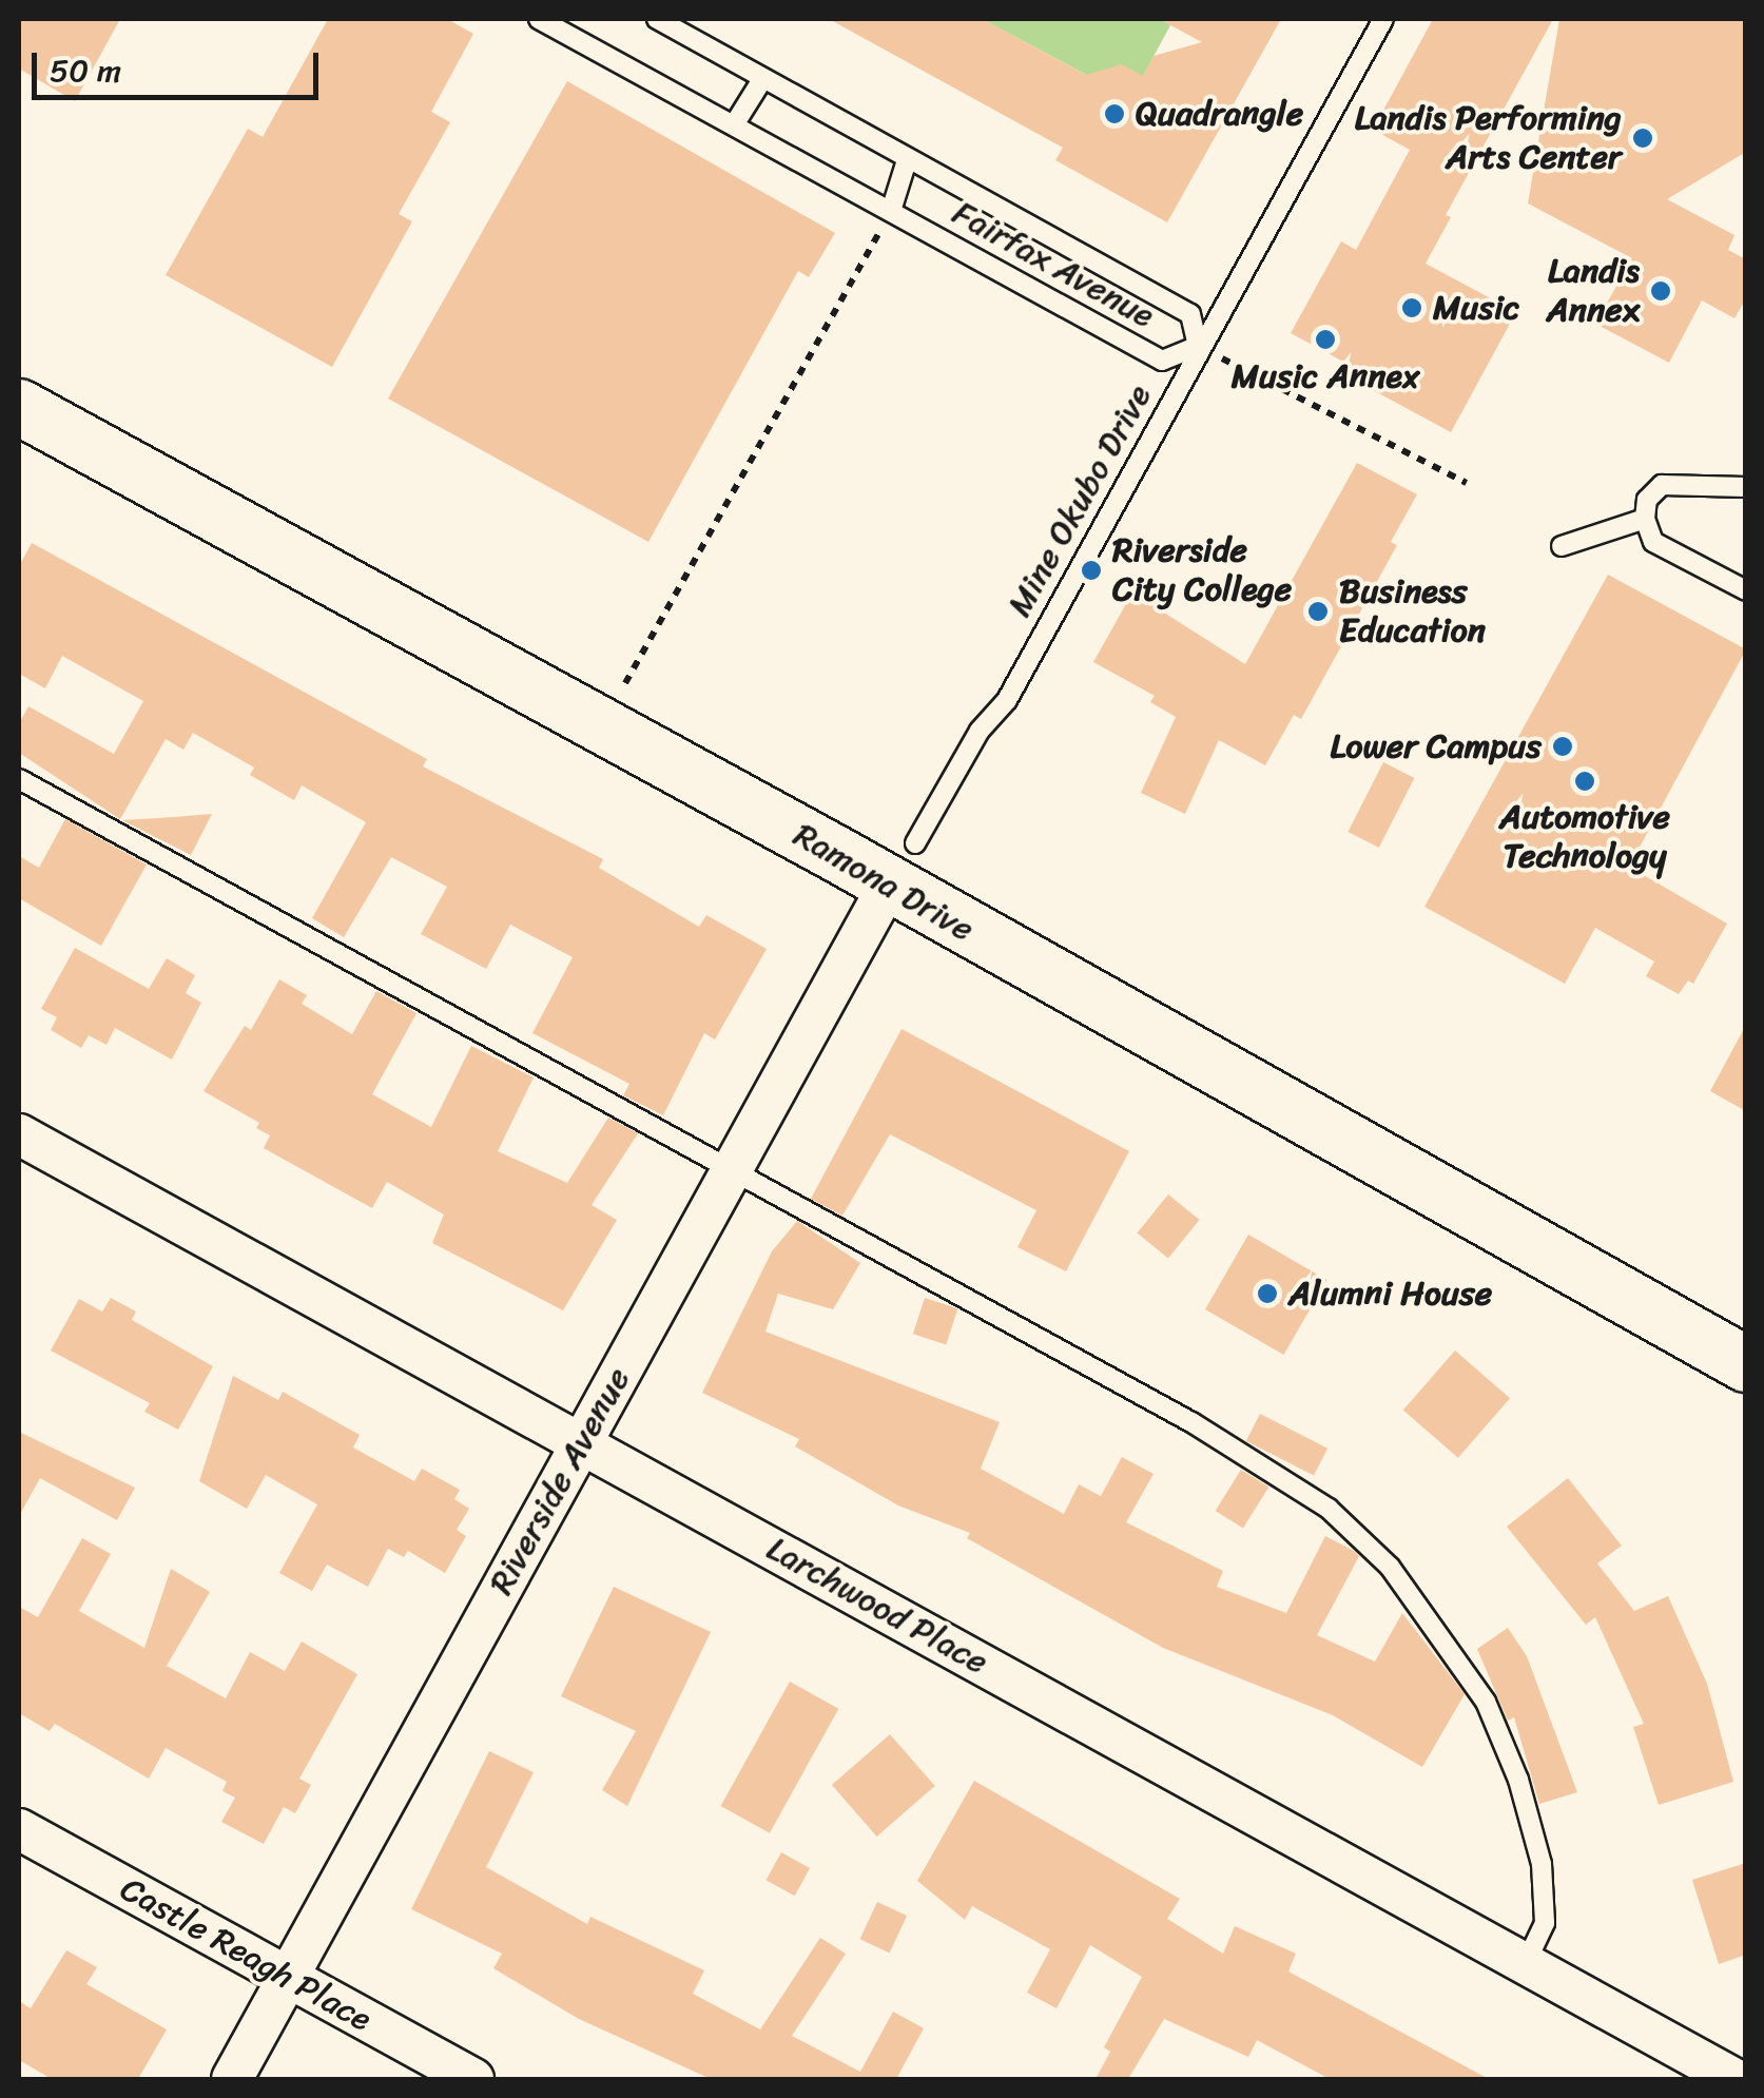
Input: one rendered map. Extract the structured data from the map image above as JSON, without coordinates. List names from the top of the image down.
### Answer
{
  "streets": {
    "street": [
      "Ramona Drive",
      "Riverside Avenue",
      "Larchwood Place",
      "Castle Reagh Place"
    ],
    "lane": ["Fairfax Avenue", "Mine Okubo Drive"]
  },
  "crossings": [
    ["Fairfax Avenue", "Mine Okubo Drive"],
    ["Mine Okubo Drive", "Ramona Drive"],
    ["Mine Okubo Drive", "Riverside Avenue"],
    ["Ramona Drive", "Riverside Avenue"],
    ["Riverside Avenue", "Larchwood Place"],
    ["Riverside Avenue", "Castle Reagh Place"]
  ],
  "places": [
    "Quadrangle",
    "Landis Performing Arts Center",
    "Landis Annex",
    "Music",
    "Music Annex",
    "Riverside City College",
    "Business Education",
    "Lower Campus",
    "Automotive Technology",
    "Alumni House"
  ],
  "scale_bar": "50 m"
}
